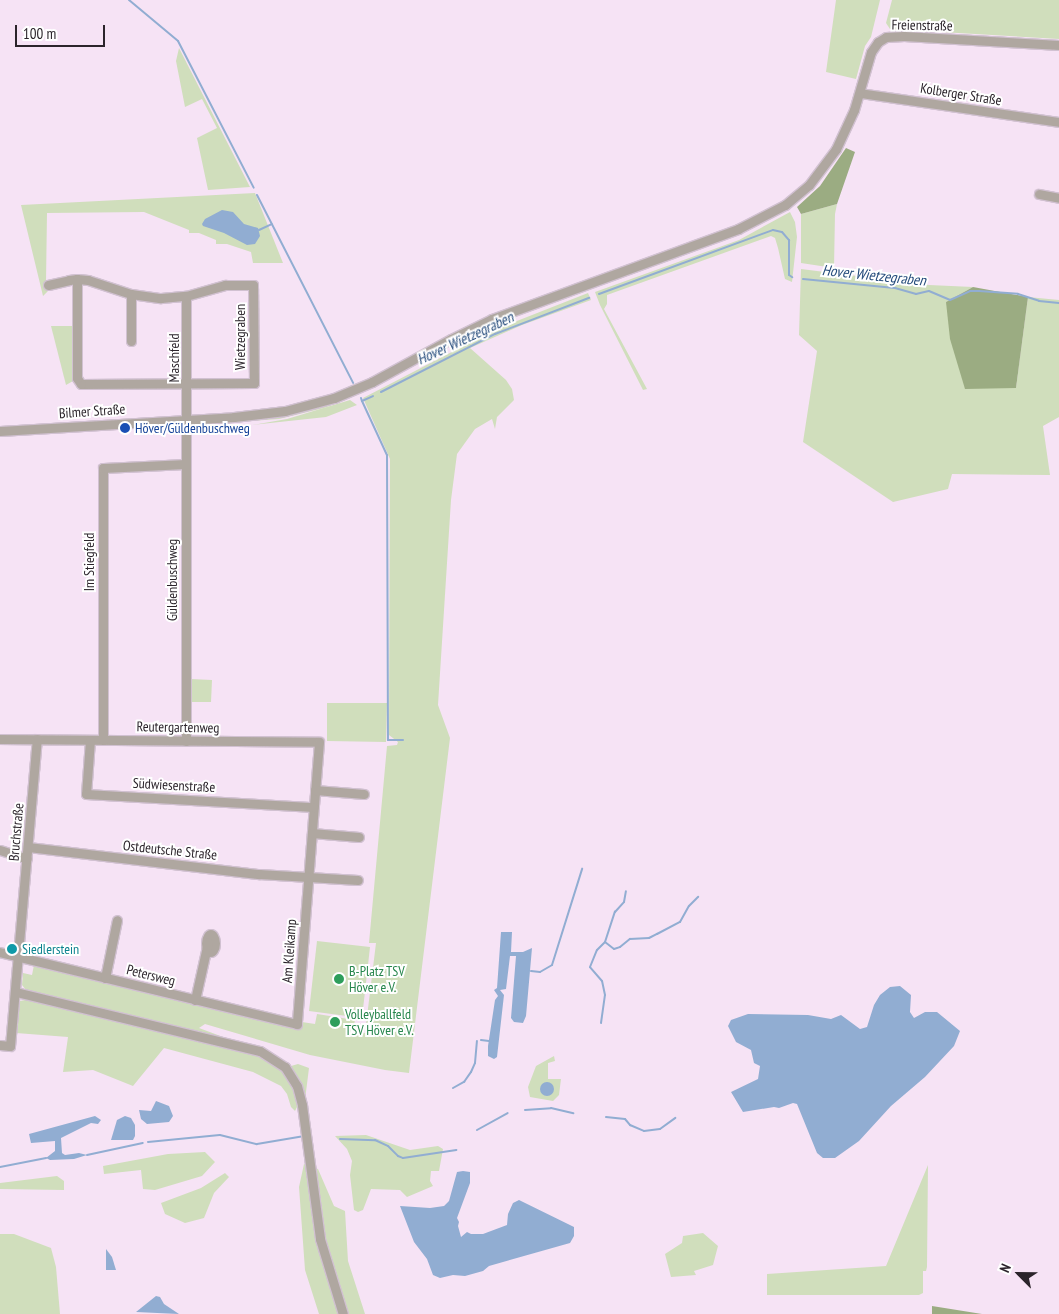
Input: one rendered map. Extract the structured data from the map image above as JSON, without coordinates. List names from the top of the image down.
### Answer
{
  "streets": {
    "street": [
      "Freienstraße",
      "Kolberger Straße",
      "Wietzegraben",
      "Maschfeld",
      "Bilmer Straße",
      "Im Stiegfeld",
      "Güldenbuschweg",
      "Reutergartenweg",
      "Südwiesenstraße",
      "Bruchstraße",
      "Ostdeutsche Straße",
      "Am Kleikamp",
      "Petersweg"
    ]
  },
  "crossings": [
    ["Freienstraße", "Kolberger Straße"],
    ["Freienstraße", "Bilmer Straße"],
    ["Wietzegraben", "Maschfeld"],
    ["Maschfeld", "Bilmer Straße"],
    ["Maschfeld", "Güldenbuschweg"],
    ["Bilmer Straße", "Güldenbuschweg"],
    ["Im Stiegfeld", "Güldenbuschweg"],
    ["Im Stiegfeld", "Reutergartenweg"],
    ["Güldenbuschweg", "Reutergartenweg"],
    ["Reutergartenweg", "Südwiesenstraße"],
    ["Reutergartenweg", "Bruchstraße"],
    ["Reutergartenweg", "Am Kleikamp"],
    ["Südwiesenstraße", "Am Kleikamp"],
    ["Bruchstraße", "Ostdeutsche Straße"],
    ["Bruchstraße", "Petersweg"],
    ["Ostdeutsche Straße", "Am Kleikamp"],
    ["Am Kleikamp", "Petersweg"]
  ],
  "water": ["Hover Wietzegraben"],
  "places": [
    "Höver/Güldenbuschweg",
    "Siedlerstein",
    "B-Platz TSV Höver e.V.",
    "Volleyballfeld TSV Höver e.V."
  ],
  "scale_bar": "100 m",
  "north": "top left"
}
